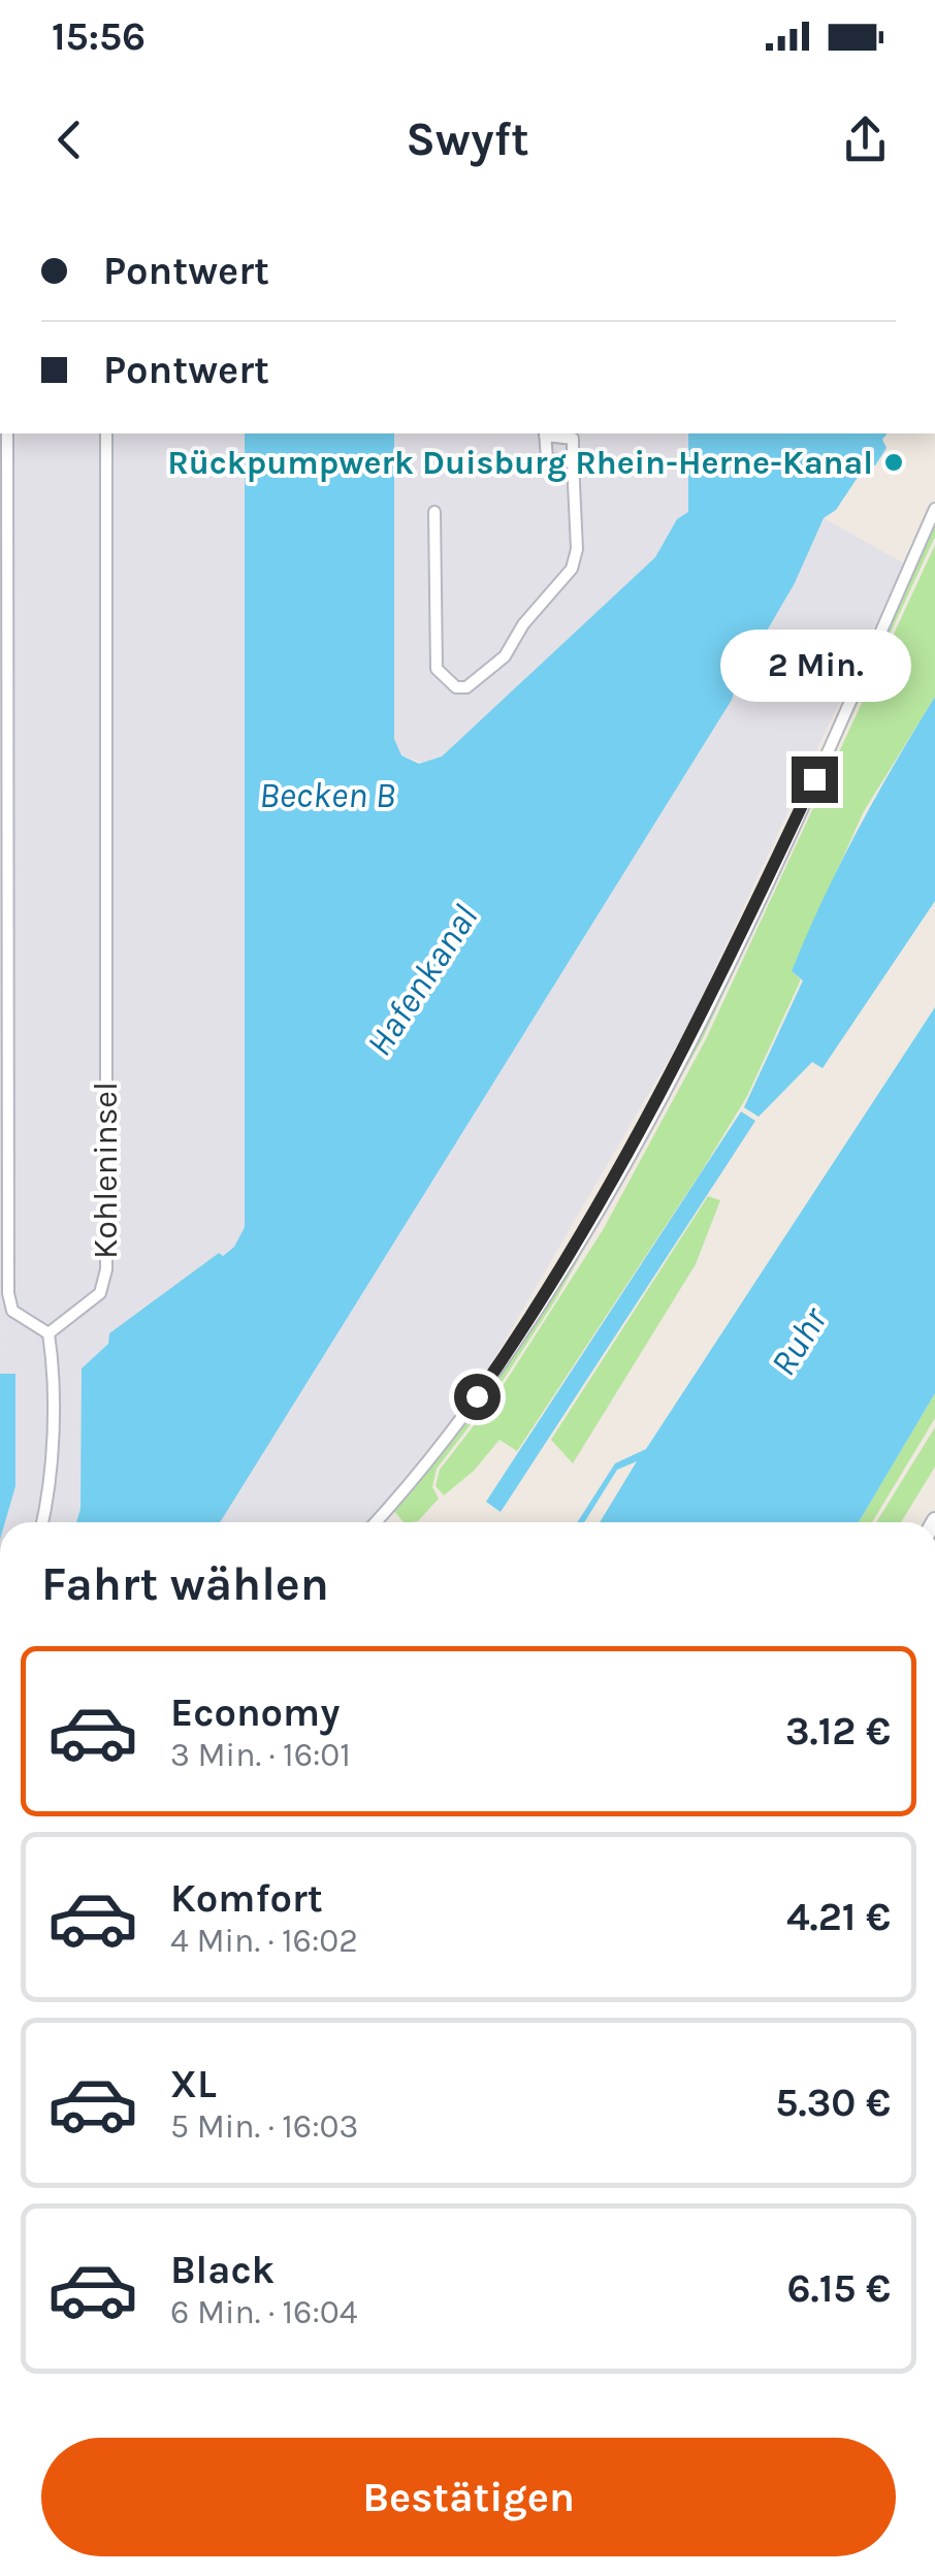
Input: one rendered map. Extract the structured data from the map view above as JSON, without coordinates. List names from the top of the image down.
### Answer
{
  "streets": {
    "street": ["Kohleninsel"]
  },
  "water": ["Becken B", "Hafenkanal", "Ruhr"],
  "places": ["Rückpumpwerk Duisburg Rhein-Herne-Kanal"],
  "page": {
    "status": "15:56",
    "header": "Swyft",
    "banner": ["Pontwert", "Pontwert"],
    "bubble": "2 Min.",
    "heading": "Fahrt wählen",
    "list": [
      {
        "name": "Economy",
        "note": "3 Min. · 16:01",
        "value": "3.12 €"
      },
      {
        "name": "Komfort",
        "note": "4 Min. · 16:02",
        "value": "4.21 €"
      },
      {
        "name": "XL",
        "note": "5 Min. · 16:03",
        "value": "5.30 €"
      },
      {
        "name": "Black",
        "note": "6 Min. · 16:04",
        "value": "6.15 €"
      }
    ],
    "buttons": "Bestätigen"
  }
}
